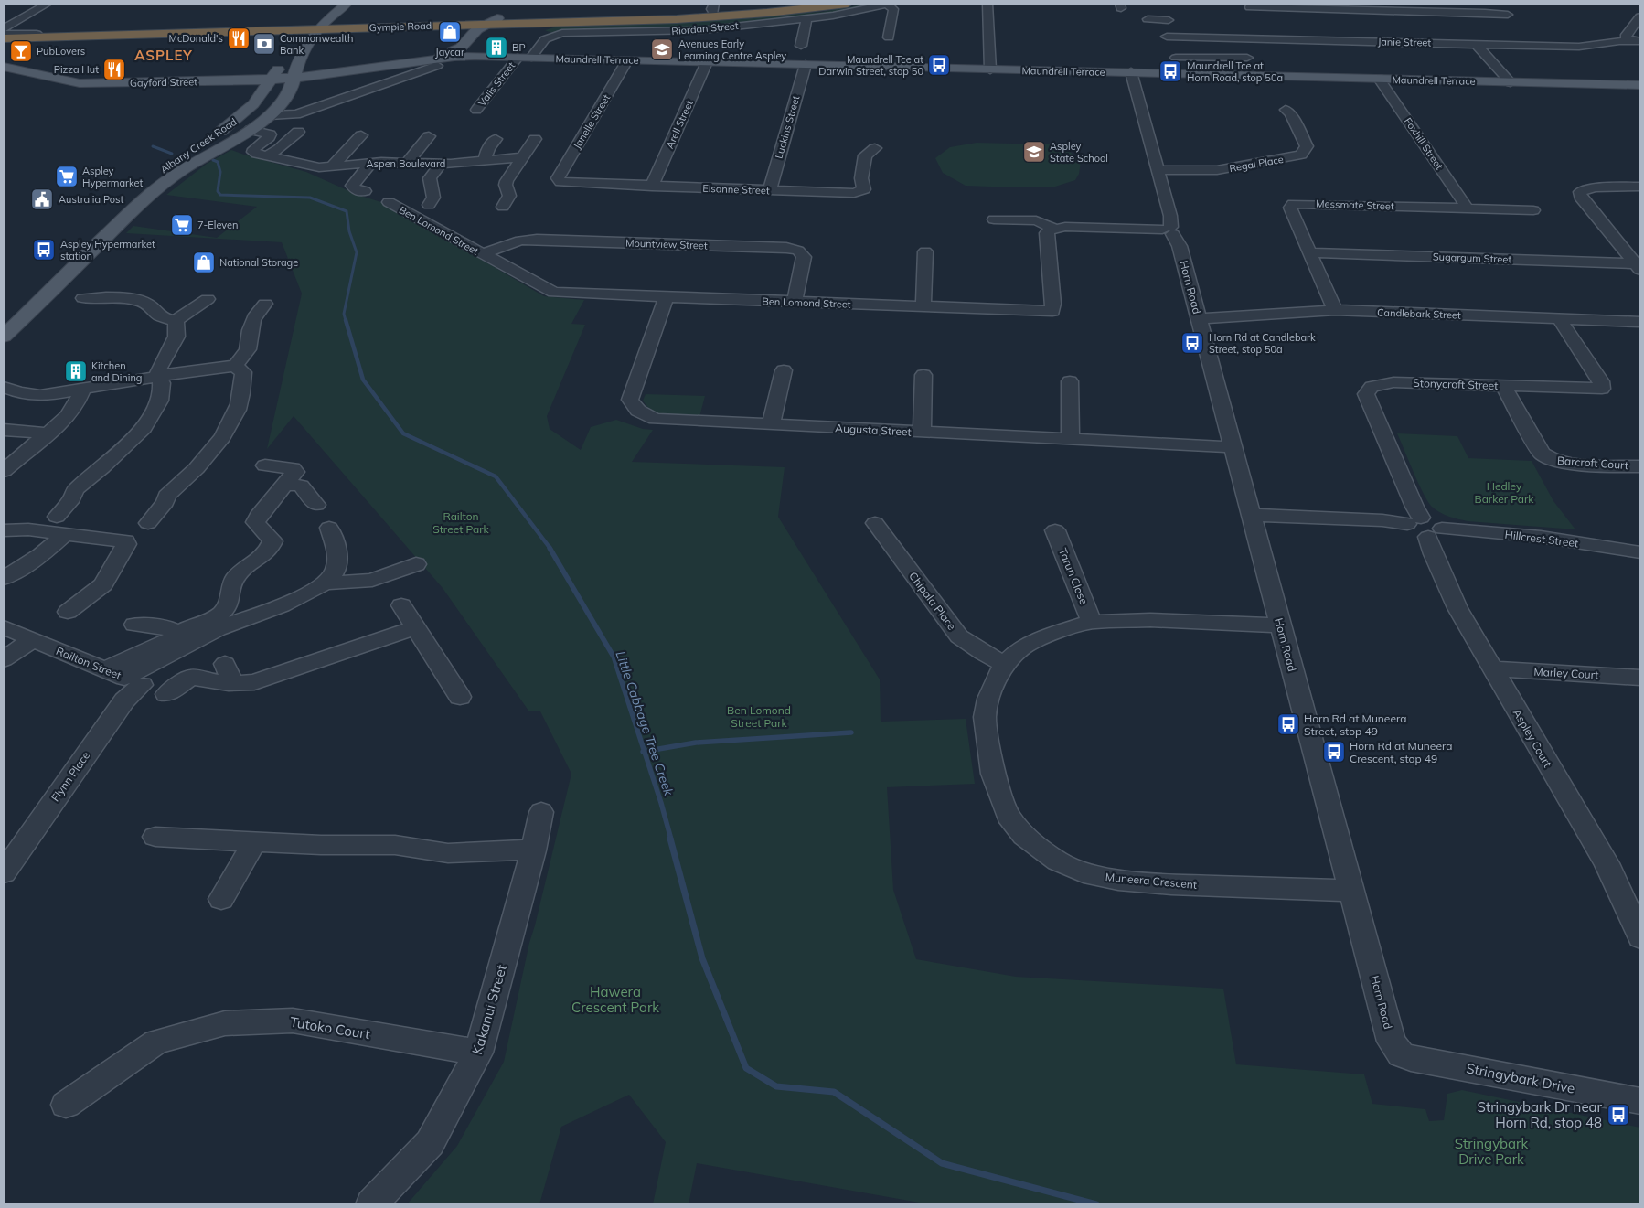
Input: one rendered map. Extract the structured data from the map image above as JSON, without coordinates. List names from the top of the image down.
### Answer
{
  "streets": {
    "highway": ["Gympie Road"],
    "main road": ["Maundrell Terrace", "Gayford Street", "Albany Creek Road"],
    "street": [
      "Riordan Street",
      "Janie Street",
      "Valis Street",
      "Janelle Street",
      "Arell Street",
      "Luckins Street",
      "Foxhill Street",
      "Aspen Boulevard",
      "Regal Place",
      "Elsanne Street",
      "Messmate Street",
      "Ben Lomond Street",
      "Mountview Street",
      "Sugargum Street",
      "Horn Road",
      "Candlebark Street",
      "Stonycroft Street",
      "Augusta Street",
      "Barcroft Court",
      "Hillcrest Street",
      "Tarun Close",
      "Chipala Place",
      "Railton Street",
      "Marley Court",
      "Aspley Court",
      "Flynn Place",
      "Muneera Crescent",
      "Kakanui Street",
      "Tutoko Court",
      "Stringybark Drive"
    ]
  },
  "crossings": [
    ["Gympie Road", "Albany Creek Road"],
    ["Riordan Street", "Maundrell Terrace"],
    ["Maundrell Terrace", "Valis Street"],
    ["Maundrell Terrace", "Janelle Street"],
    ["Maundrell Terrace", "Arell Street"],
    ["Maundrell Terrace", "Luckins Street"],
    ["Maundrell Terrace", "Foxhill Street"],
    ["Maundrell Terrace", "Horn Road"],
    ["Gayford Street", "Albany Creek Road"],
    ["Janelle Street", "Elsanne Street"],
    ["Arell Street", "Elsanne Street"],
    ["Luckins Street", "Elsanne Street"],
    ["Foxhill Street", "Messmate Street"],
    ["Regal Place", "Horn Road"],
    ["Messmate Street", "Sugargum Street"],
    ["Messmate Street", "Candlebark Street"],
    ["Ben Lomond Street", "Mountview Street"],
    ["Ben Lomond Street", "Augusta Street"],
    ["Horn Road", "Candlebark Street"],
    ["Horn Road", "Augusta Street"],
    ["Horn Road", "Hillcrest Street"],
    ["Horn Road", "Muneera Crescent"],
    ["Horn Road", "Stringybark Drive"],
    ["Candlebark Street", "Stonycroft Street"],
    ["Stonycroft Street", "Barcroft Court"],
    ["Stonycroft Street", "Hillcrest Street"],
    ["Stonycroft Street", "Aspley Court"],
    ["Hillcrest Street", "Aspley Court"],
    ["Tarun Close", "Muneera Crescent"],
    ["Chipala Place", "Muneera Crescent"],
    ["Railton Street", "Flynn Place"],
    ["Marley Court", "Aspley Court"],
    ["Kakanui Street", "Tutoko Court"]
  ],
  "districts": ["ASPLEY"],
  "water": ["Little Cabbage Tree Creek"],
  "parks": [
    "Hedley Barker Park",
    "Railton Street Park",
    "Ben Lomond Street Park",
    "Hawera Crescent Park",
    "Stringybark Drive Park"
  ],
  "places": {
    "shop": ["Jaycar", "National Storage"],
    "restaurant": ["McDonald's", "Pizza Hut"],
    "bank": ["Commonwealth Bank"],
    "building": ["BP", "Kitchen and Dining"],
    "school or university": ["Avenues Early Learning Centre Aspley", "Aspley State School"],
    "bar": ["PubLovers"],
    "bus stop": [
      "Maundrell Tce at Darwin Street, stop 50",
      "Maundrell Tce at Horn Road, stop 50a",
      "Aspley Hypermarket station",
      "Horn Rd at Candlebark Street, stop 50a",
      "Horn Rd at Muneera Street, stop 49",
      "Horn Rd at Muneera Crescent, stop 49",
      "Stringybark Dr near Horn Rd, stop 48"
    ],
    "supermarket": ["Aspley Hypermarket", "7-Eleven"],
    "public building": ["Australia Post"]
  }
}
